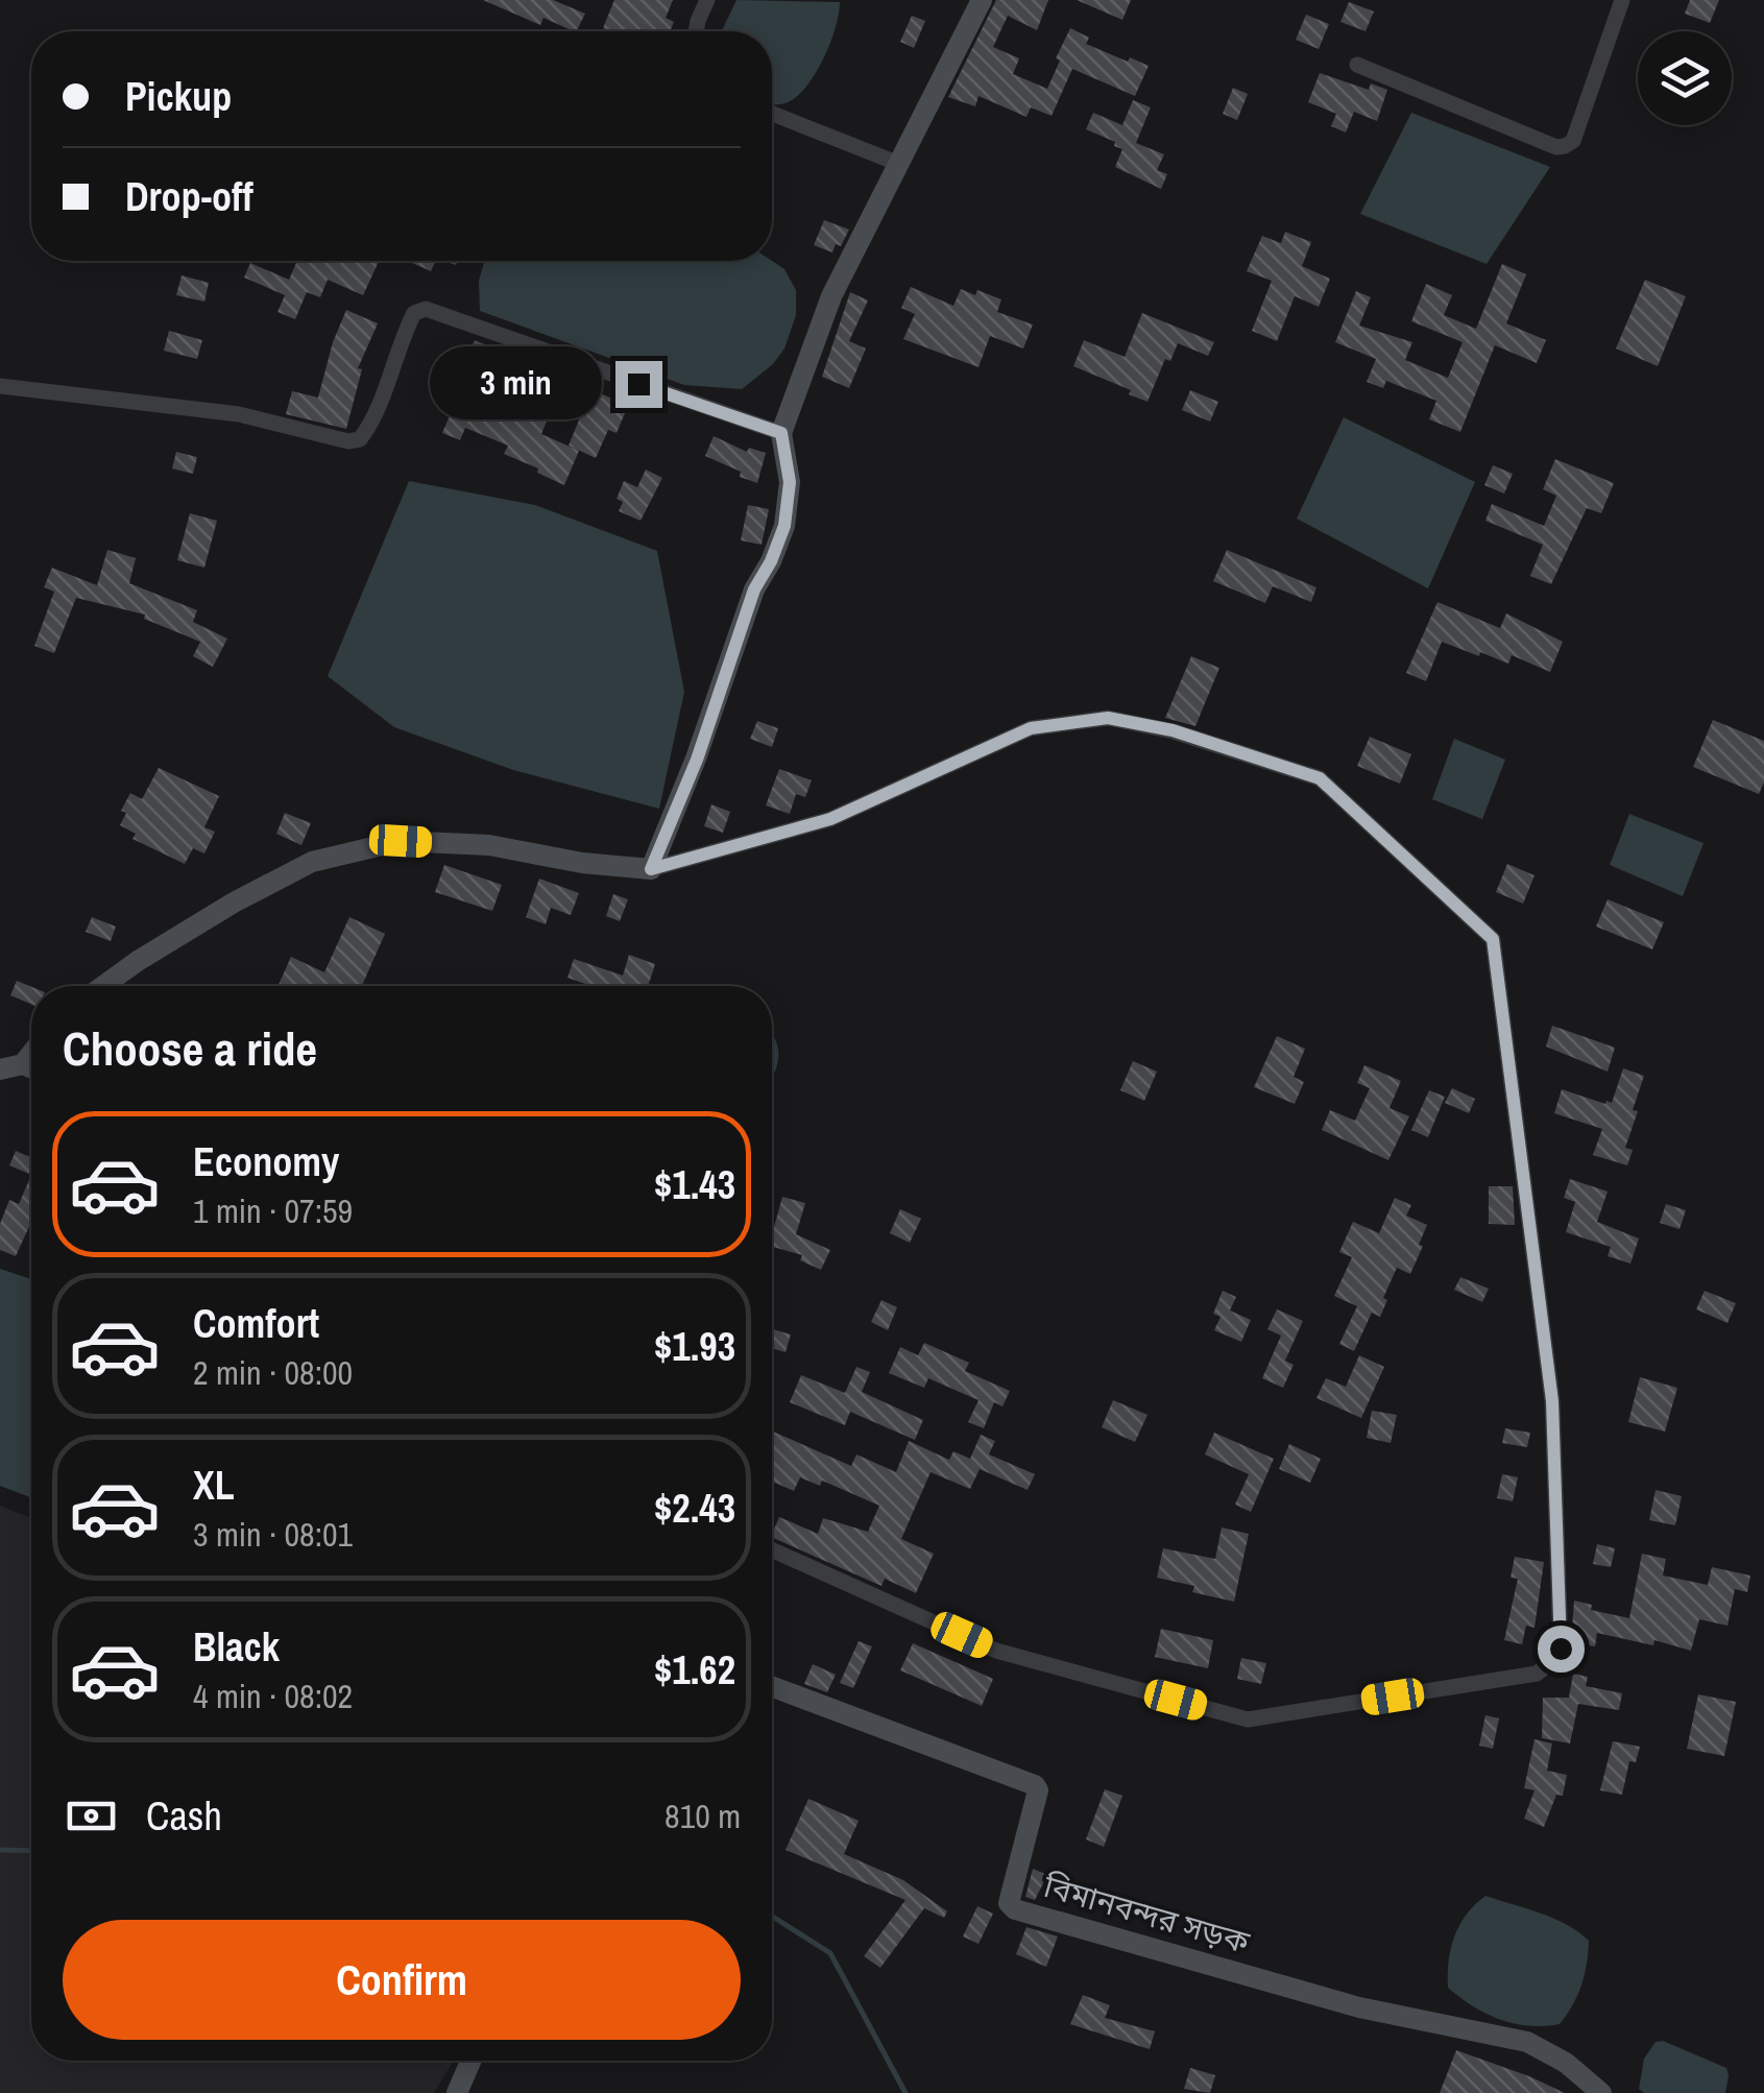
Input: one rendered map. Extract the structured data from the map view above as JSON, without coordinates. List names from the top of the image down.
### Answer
{
  "streets": {
    "main road": ["বিমানবন্দর সড়ক"]
  },
  "page": {
    "banner": ["Pickup", "Drop-off"],
    "bubble": "3 min",
    "heading": "Choose a ride",
    "list": [
      {
        "name": "Economy",
        "note": "1 min · 07:59",
        "value": "$1.43"
      },
      {
        "name": "Comfort",
        "note": "2 min · 08:00",
        "value": "$1.93"
      },
      {
        "name": "XL",
        "note": "3 min · 08:01",
        "value": "$2.43"
      },
      {
        "name": "Black",
        "note": "4 min · 08:02",
        "value": "$1.62"
      }
    ],
    "pay": ["Cash", "810 m"],
    "buttons": "Confirm"
  }
}
